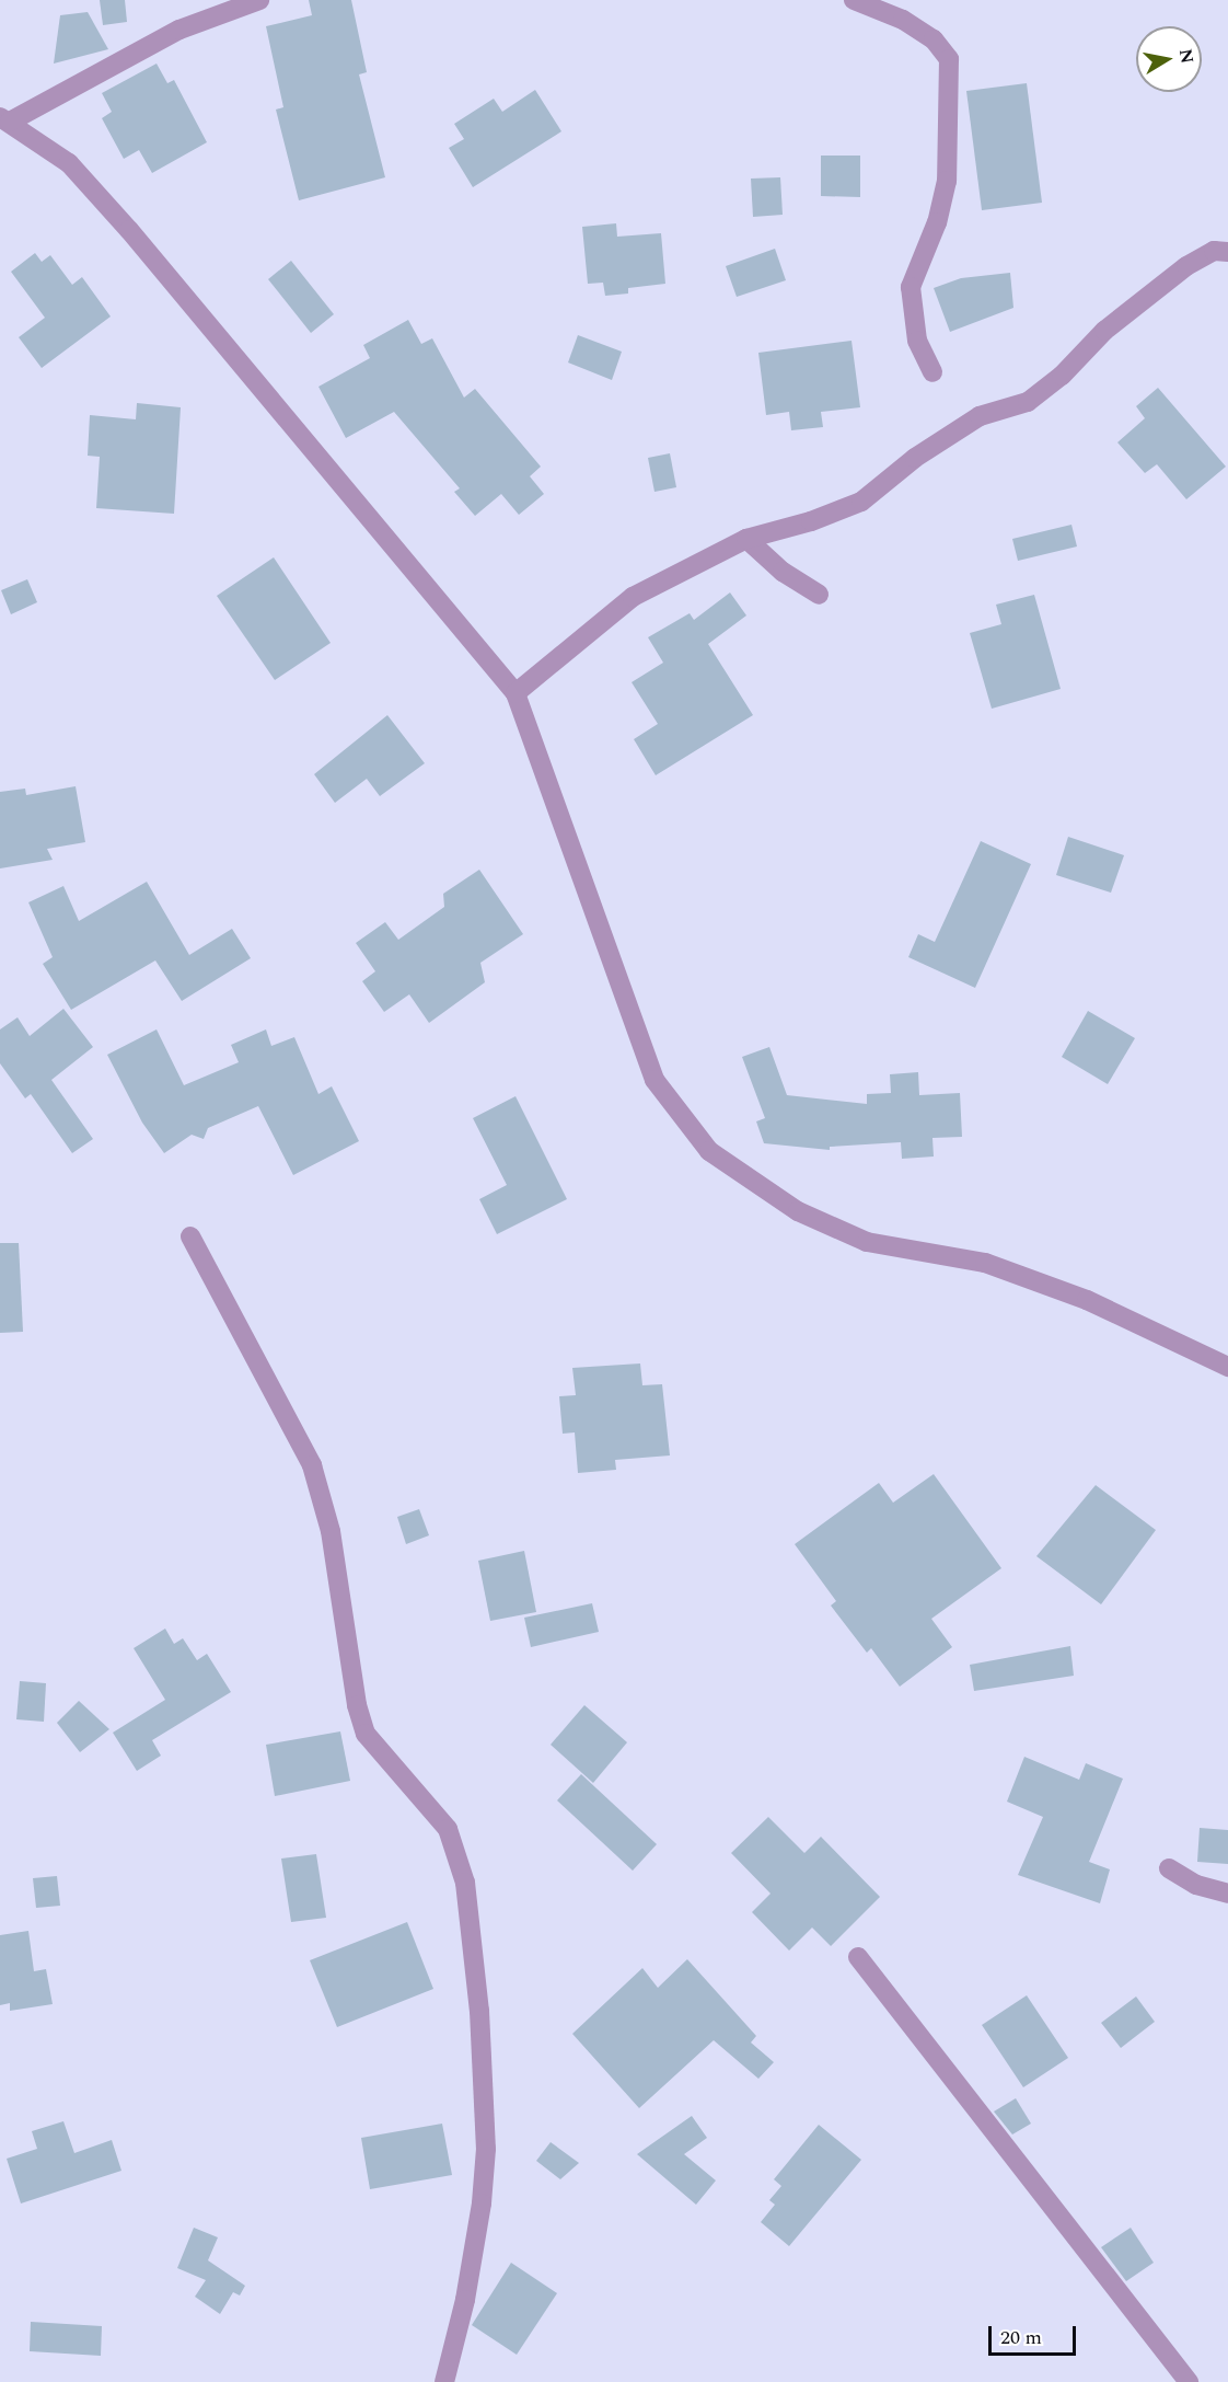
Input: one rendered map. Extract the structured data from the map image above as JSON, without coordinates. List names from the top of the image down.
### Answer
{
  "scale_bar": "20 m",
  "north": "right"
}
